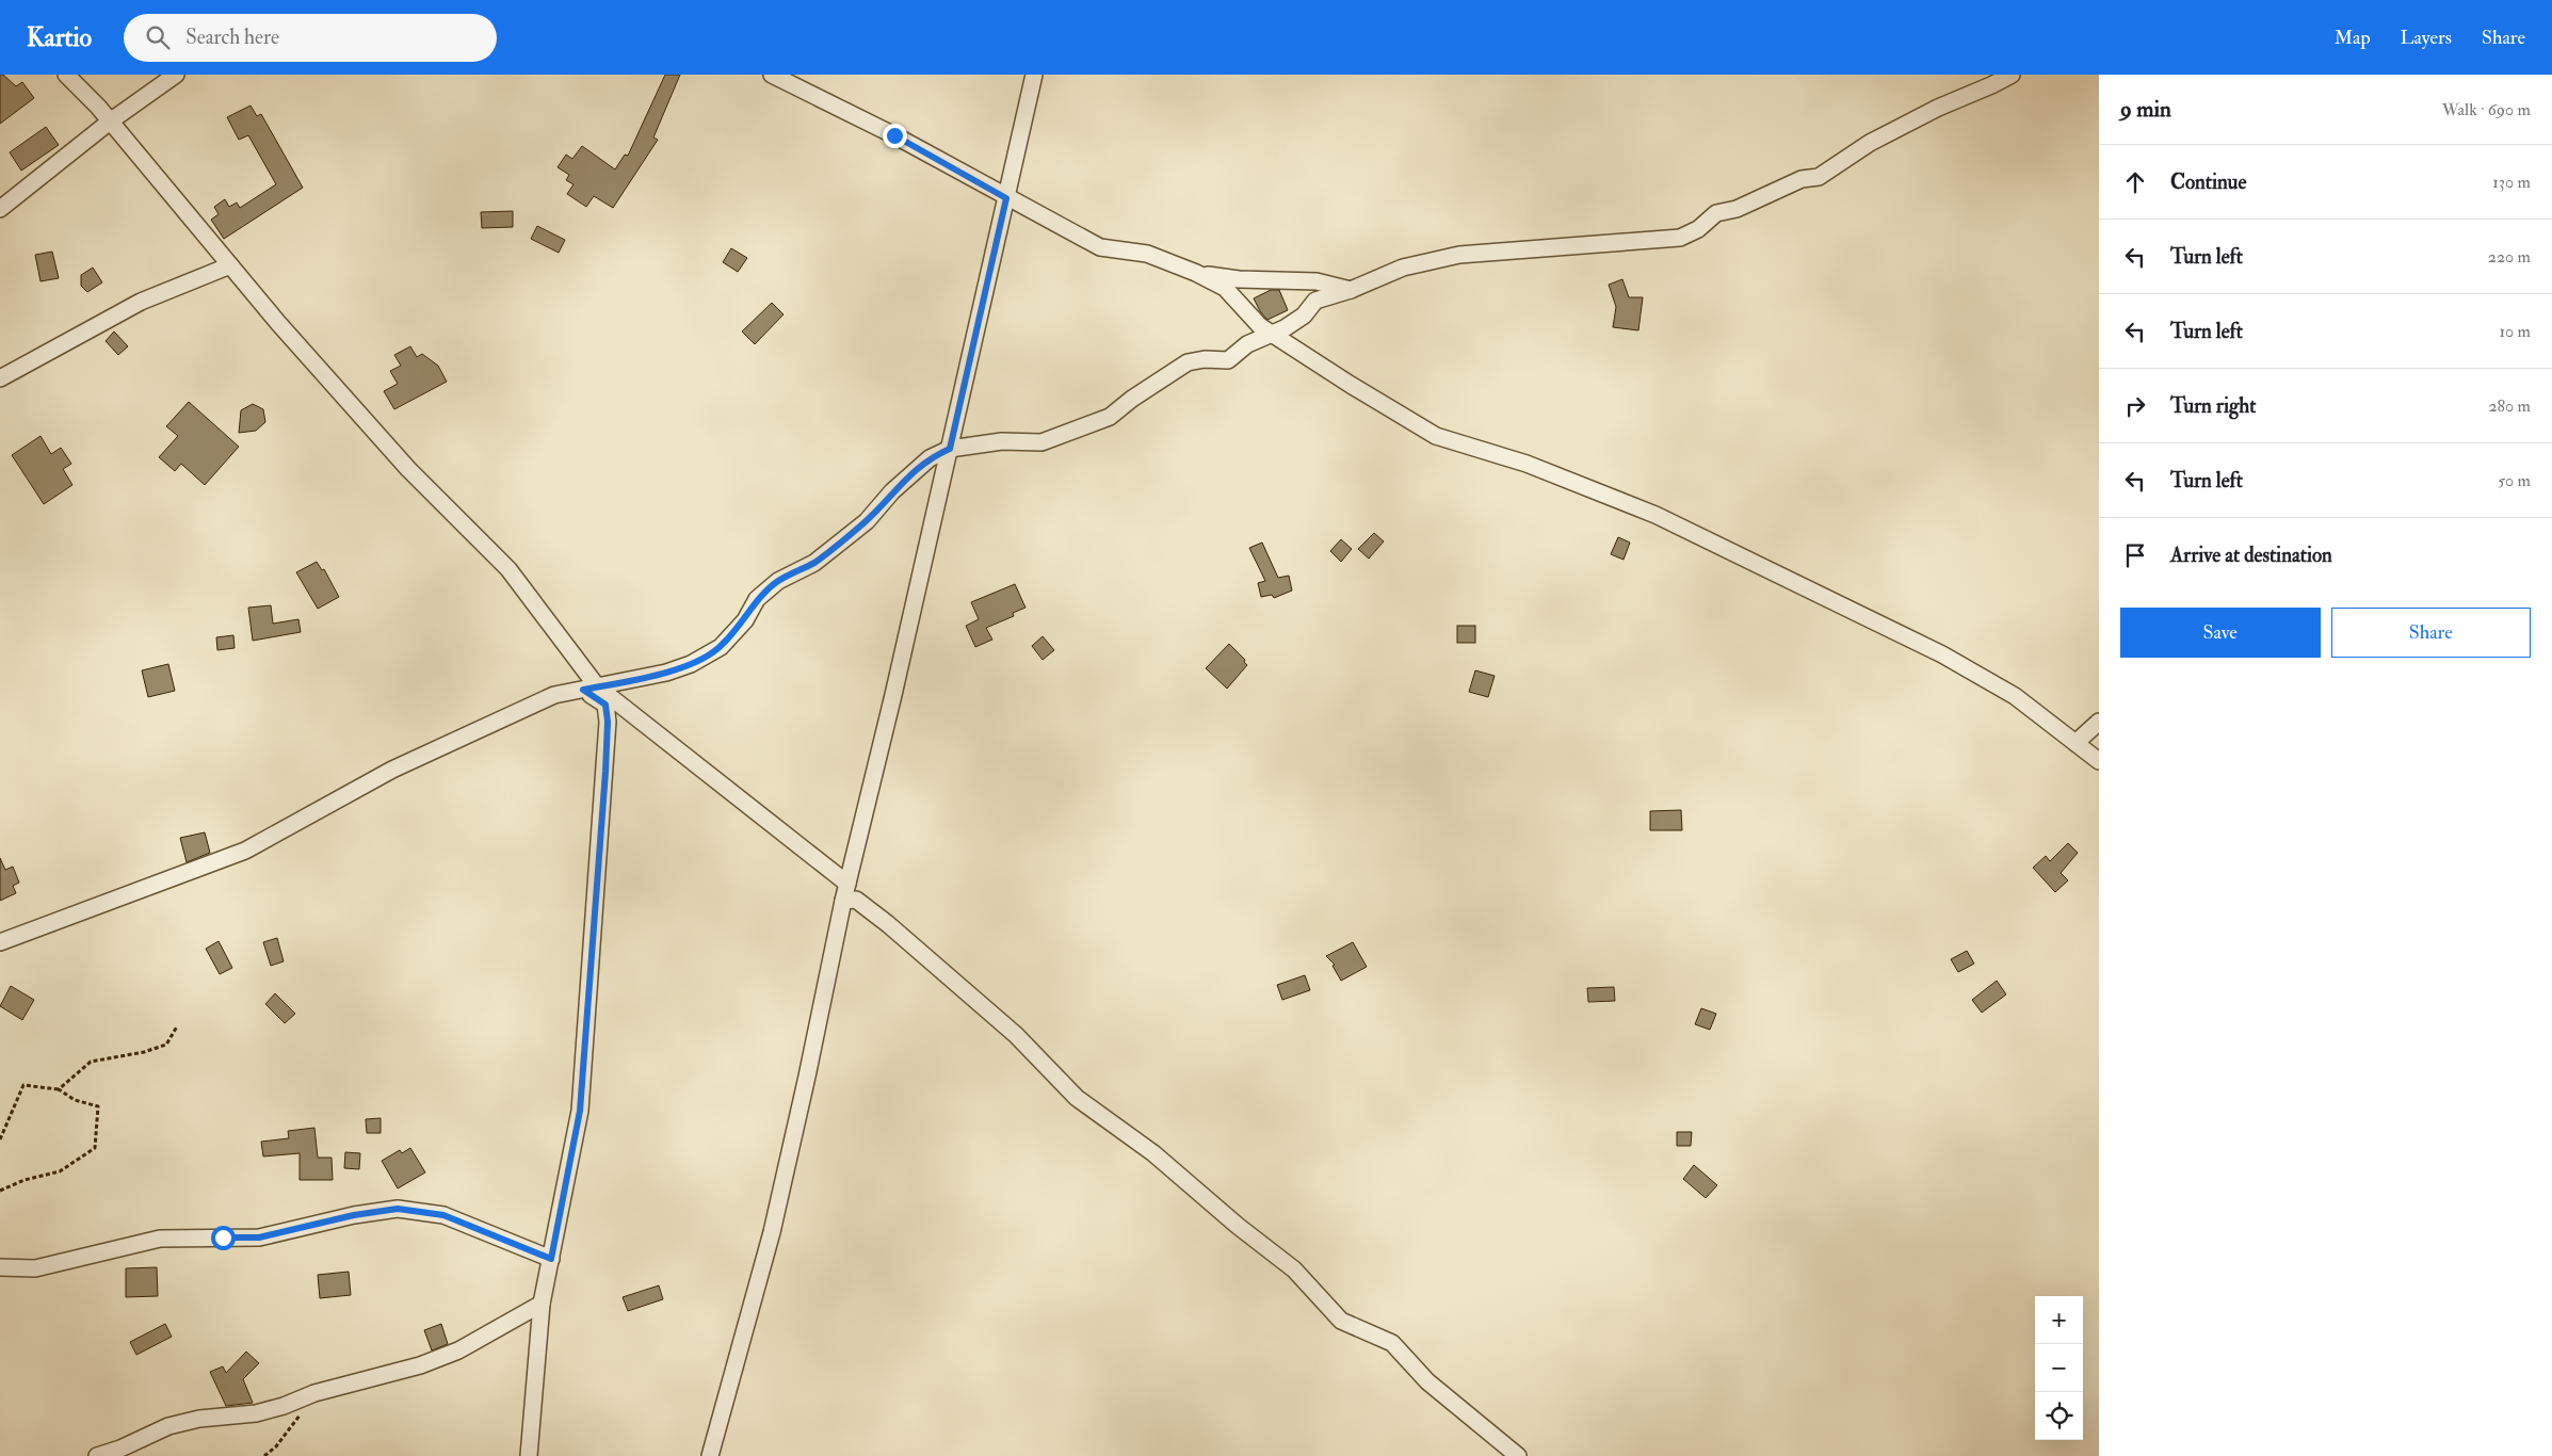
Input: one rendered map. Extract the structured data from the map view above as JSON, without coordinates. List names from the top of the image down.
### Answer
{
  "page": {
    "header": "Kartio",
    "search": "Search here",
    "nav": ["Map", "Layers", "Share"],
    "heading": ["9 min", "Walk · 690 m"],
    "list": [
      ["Continue", "130 m"],
      ["Turn left", "220 m"],
      ["Turn left", "10 m"],
      ["Turn right", "280 m"],
      ["Turn left", "50 m"],
      "Arrive at destination"
    ],
    "buttons": ["Save", "Share"],
    "map_buttons": ["+", "−"]
  }
}
